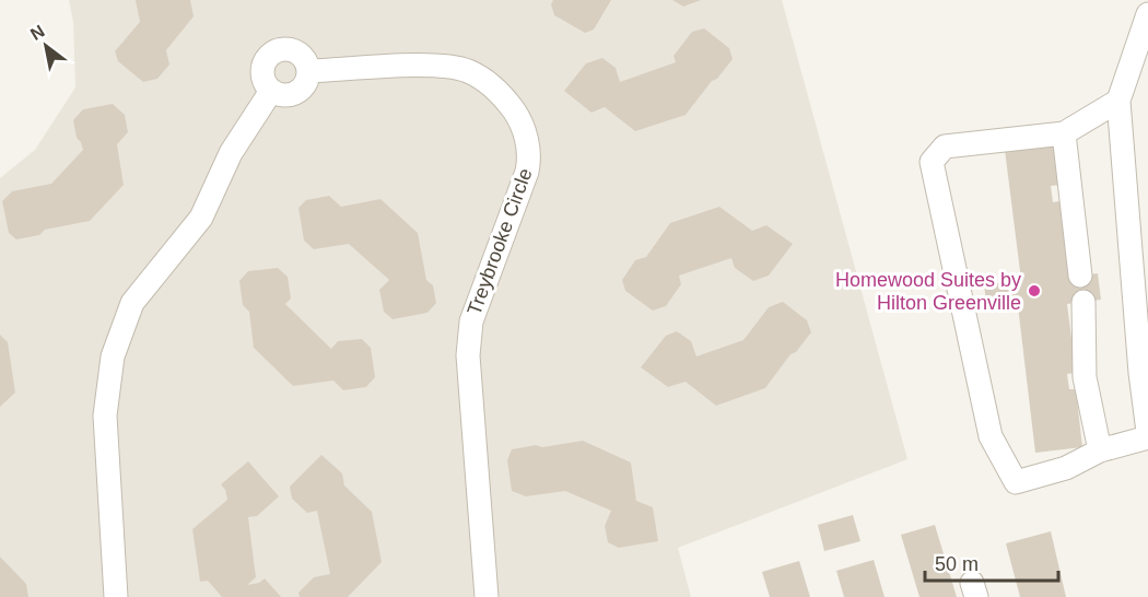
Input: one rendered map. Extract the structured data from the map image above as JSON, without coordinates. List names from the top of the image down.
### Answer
{
  "streets": {
    "street": ["Treybrooke Circle"]
  },
  "places": ["Homewood Suites by Hilton Greenville"],
  "scale_bar": "50 m",
  "north": "top left"
}
